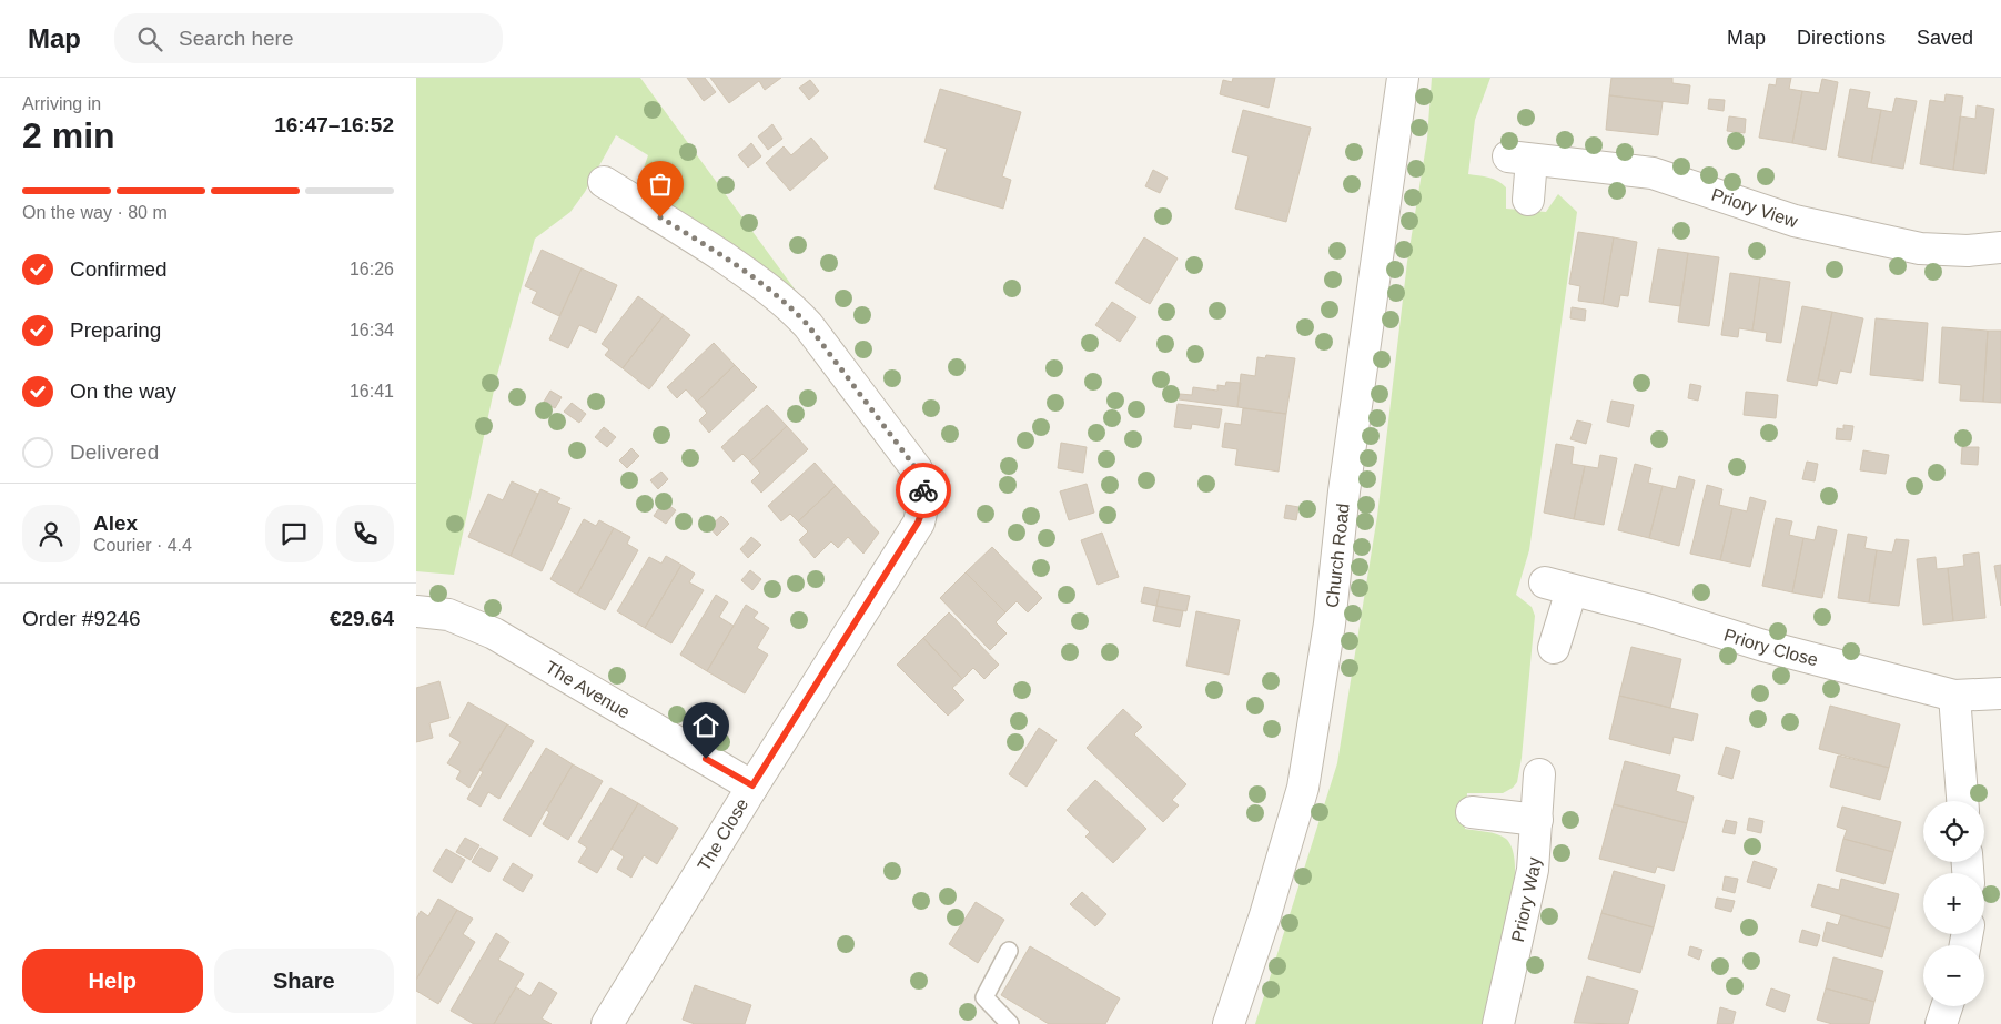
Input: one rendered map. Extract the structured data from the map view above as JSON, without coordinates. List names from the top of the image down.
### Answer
{
  "streets": {
    "street": [
      "Priory View",
      "Church Road",
      "Priory Close",
      "The Avenue",
      "The Close",
      "Priory Way"
    ]
  },
  "crossings": [
    ["The Avenue", "The Close"]
  ],
  "page": {
    "header": "Map",
    "search": "Search here",
    "nav": ["Map", "Directions", "Saved"],
    "heading": ["2 min", "Arriving in", "16:47–16:52"],
    "panel": [
      "Alex",
      "Courier · 4.4",
      "Order #9246",
      "€29.64"
    ],
    "bar": "On the way · 80 m",
    "list": [
      ["Confirmed", "16:26"],
      ["Preparing", "16:34"],
      ["On the way", "16:41"],
      "Delivered"
    ],
    "map_buttons": ["+", "−"],
    "buttons": ["Help", "Share"]
  }
}
